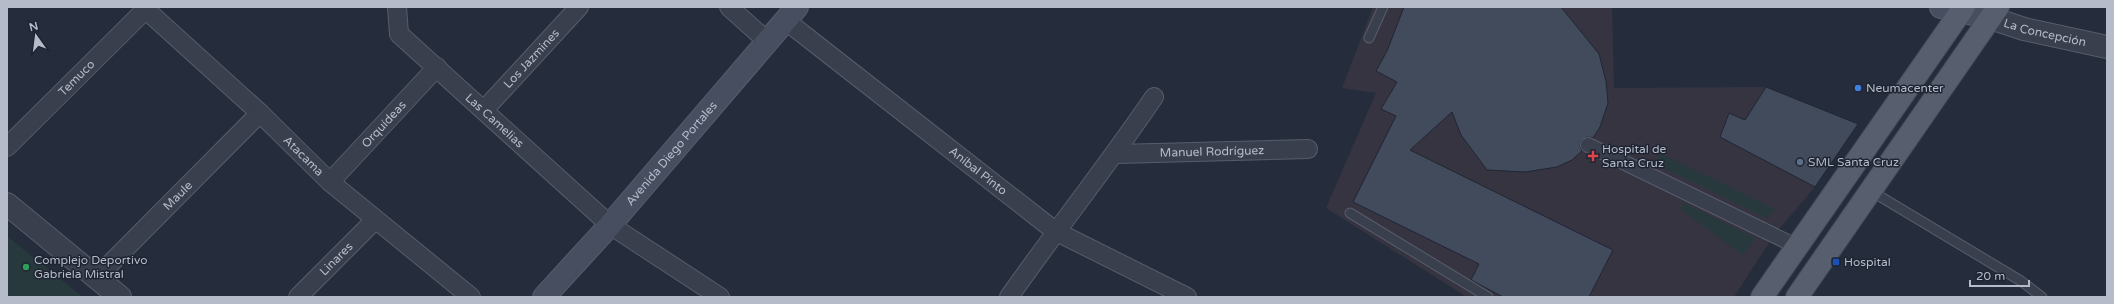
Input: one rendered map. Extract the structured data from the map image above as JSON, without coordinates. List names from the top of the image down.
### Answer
{
  "streets": {
    "main road": ["La Concepción", "Avenida Diego Portales"],
    "street": [
      "Los Jazmines",
      "Temuco",
      "Las Camelias",
      "Orquídeas",
      "Manuel Rodríguez",
      "Atacama",
      "Aníbal Pinto",
      "Maule",
      "Linares"
    ]
  },
  "crossings": [
    ["Los Jazmines", "Las Camelias"],
    ["Temuco", "Atacama"],
    ["Las Camelias", "Orquídeas"],
    ["Las Camelias", "Avenida Diego Portales"],
    ["Orquídeas", "Atacama"],
    ["Avenida Diego Portales", "Aníbal Pinto"],
    ["Atacama", "Maule"],
    ["Atacama", "Linares"]
  ],
  "places": {
    "other": ["Neumacenter", "SML Santa Cruz", "Complejo Deportivo Gabriela Mistral"],
    "health": ["Hospital de Santa Cruz"],
    "transit": ["Hospital"]
  },
  "scale_bar": "20 m",
  "north": "top"
}
